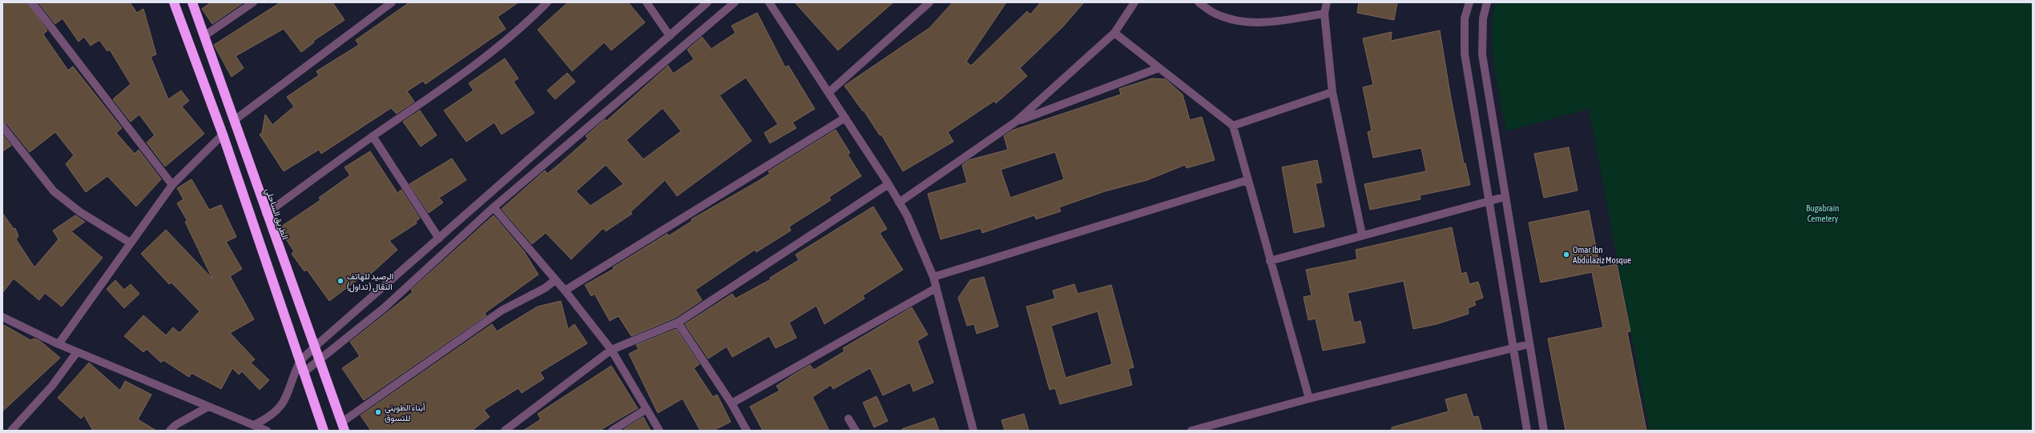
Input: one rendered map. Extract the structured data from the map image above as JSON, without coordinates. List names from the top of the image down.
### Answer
{
  "streets": {
    "highway": ["الطريق الساحلي"]
  },
  "parks": ["Bugabrain Cemetery"],
  "places": ["Omar Ibn Abdulaziz Mosque", "الرصيد للهاتف النقال ( تداول)", "أبناء الطويني للتسوق"]
}
